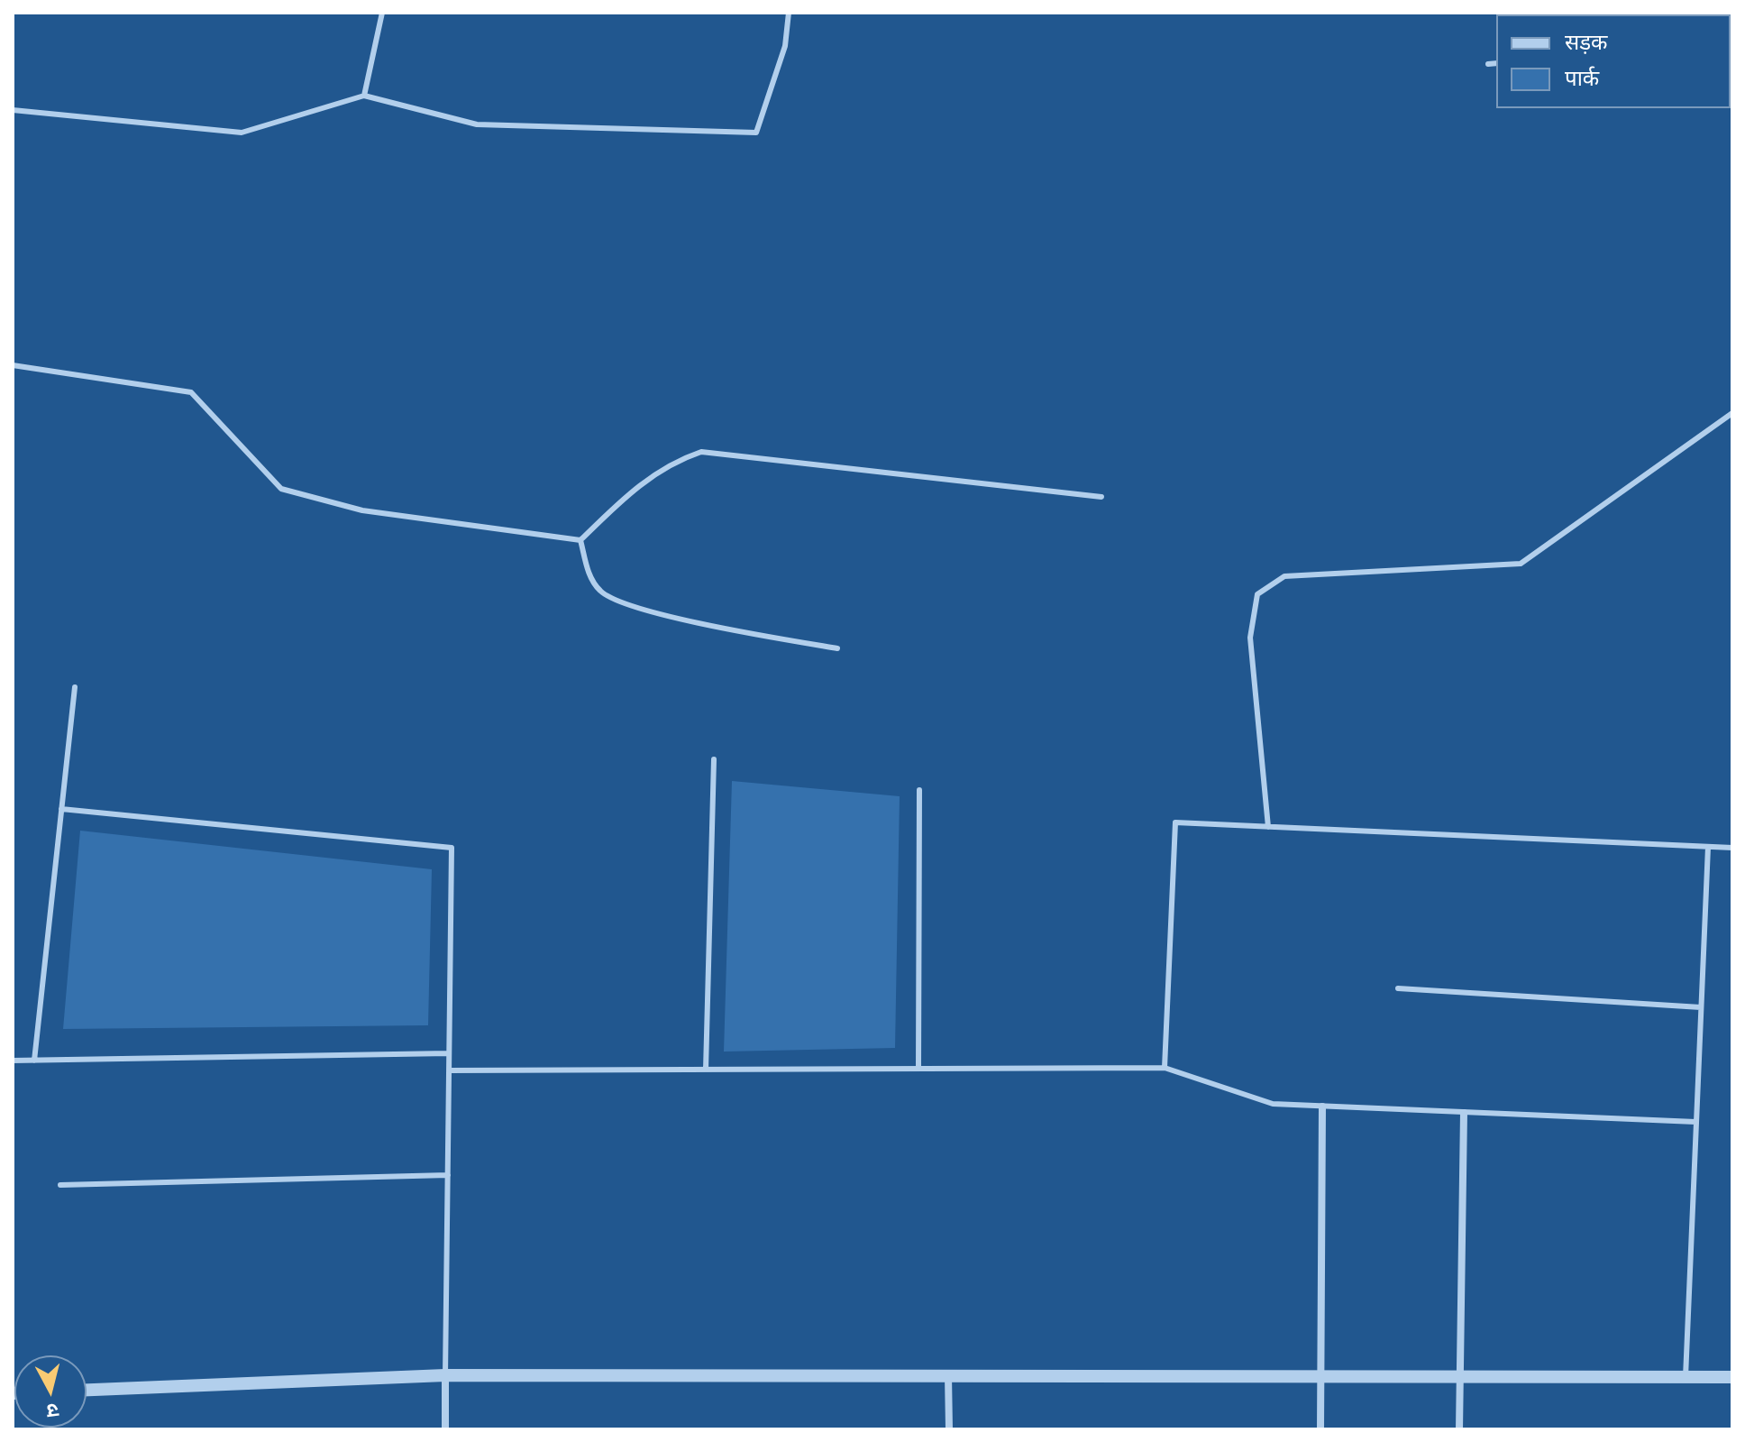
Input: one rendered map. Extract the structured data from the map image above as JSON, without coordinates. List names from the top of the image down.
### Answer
{
  "legend": ["सड़क", "पार्क"],
  "north": "bottom"
}
